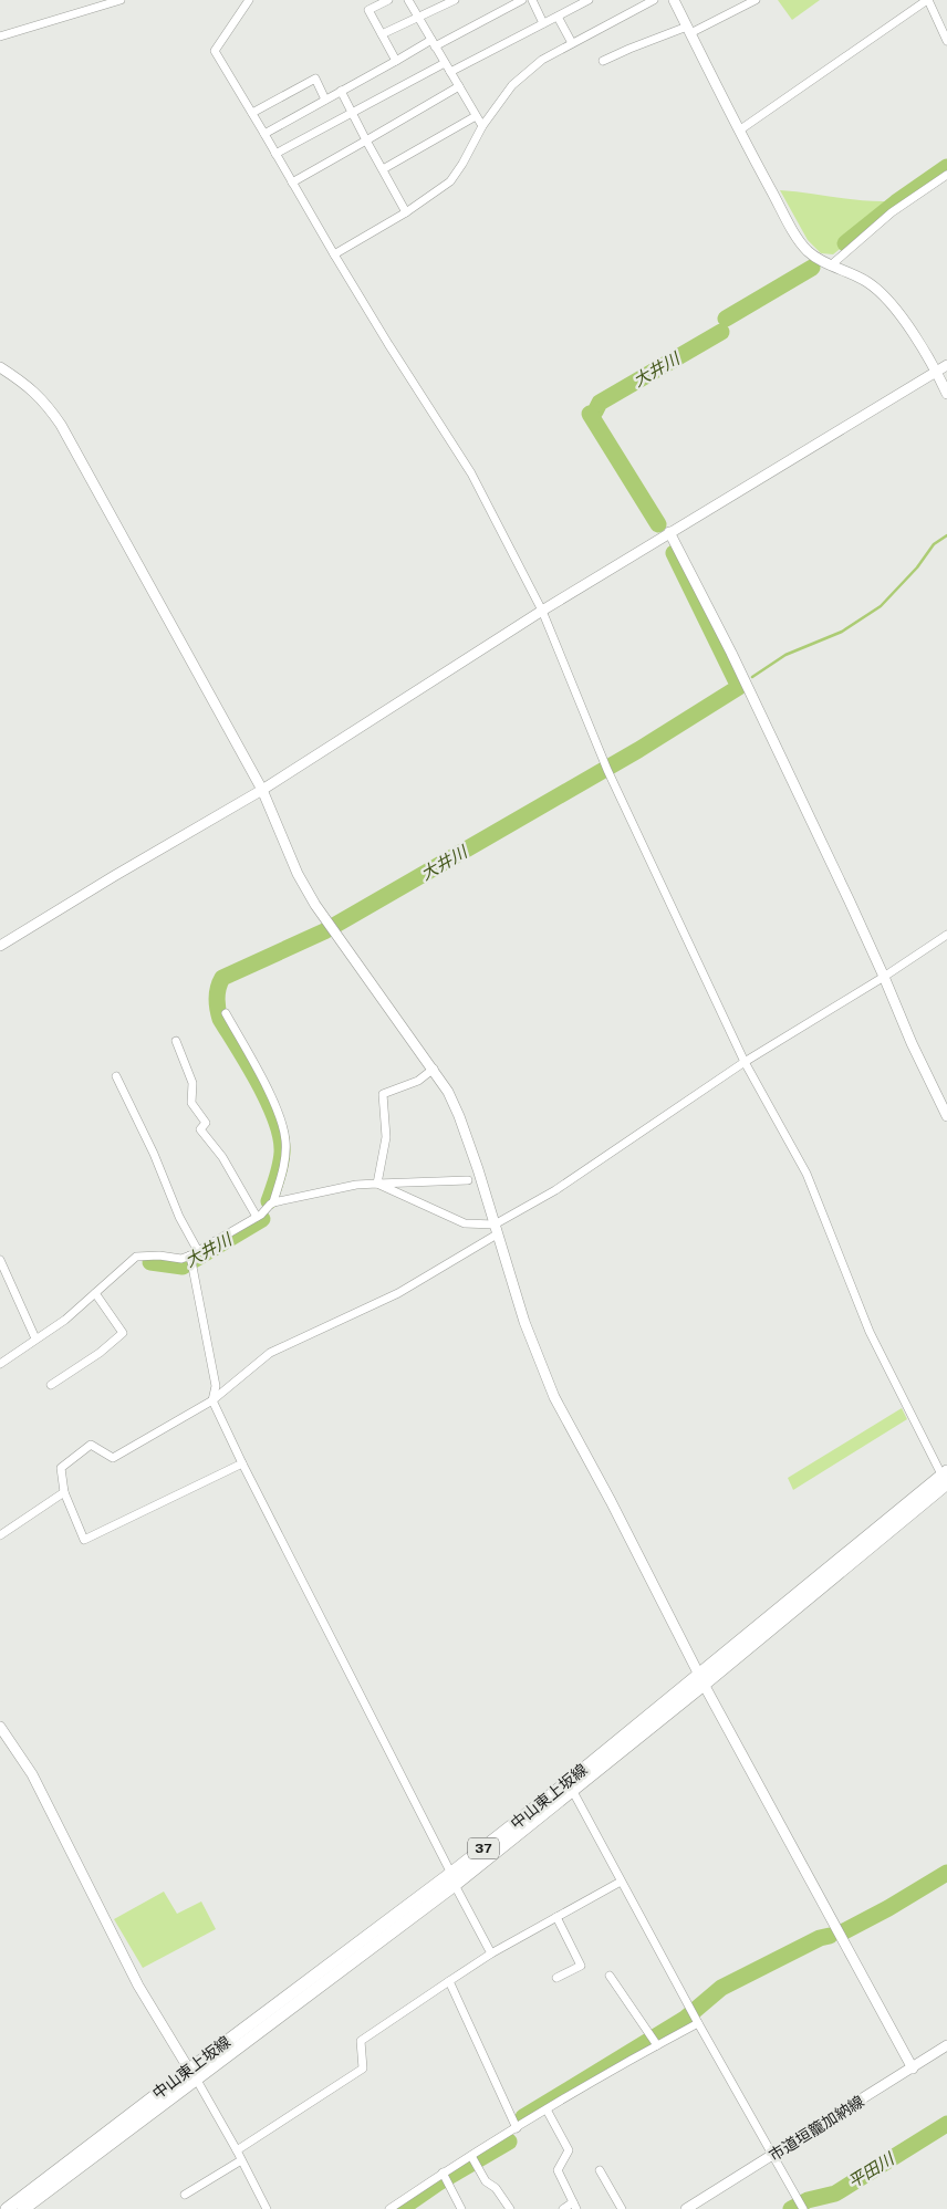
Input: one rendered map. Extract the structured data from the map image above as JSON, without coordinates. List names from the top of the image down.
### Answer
{
  "streets": {
    "main road": ["中山東上坂線", "37"],
    "street": ["市道垣籠加納線"]
  },
  "water": ["大井川", "平田川"]
}
